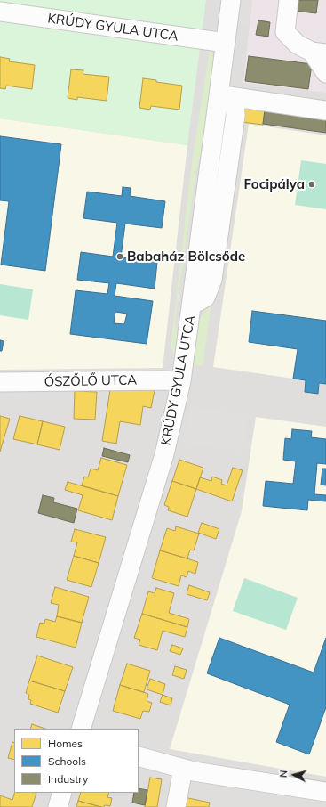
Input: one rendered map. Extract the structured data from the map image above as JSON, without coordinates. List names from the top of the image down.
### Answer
{
  "streets": {
    "street": ["KRÚDY GYULA UTCA", "ÓSZŐLŐ UTCA"]
  },
  "crossings": [
    ["KRÚDY GYULA UTCA", "ÓSZŐLŐ UTCA"]
  ],
  "places": ["Focipálya", "Babaház Bölcsőde"],
  "legend": ["Homes", "Schools", "Industry"],
  "north": "left"
}
